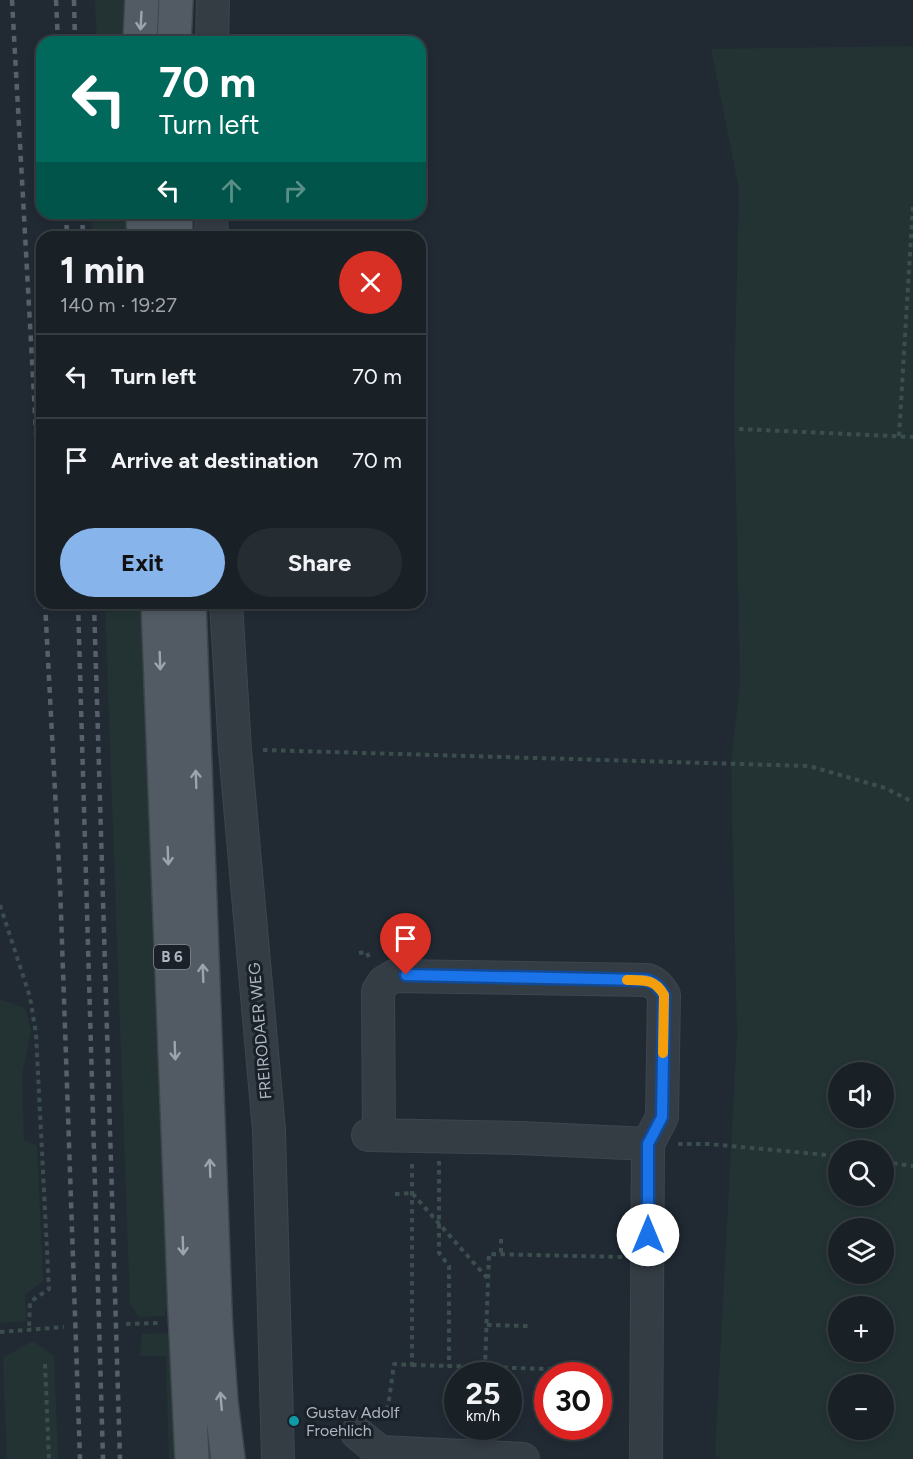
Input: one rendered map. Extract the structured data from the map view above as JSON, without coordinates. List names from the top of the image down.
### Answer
{
  "streets": {
    "main road": ["B 6"],
    "street": ["FREIRODAER WEG"]
  },
  "places": ["Gustav Adolf Froehlich"],
  "page": {
    "turn": ["70 m", "Turn left"],
    "heading": ["1 min", "140 m · 19:27"],
    "list": [
      {
        "name": "Turn left",
        "value": "70 m"
      },
      {
        "name": "Arrive at destination",
        "value": "70 m"
      }
    ],
    "buttons": ["Exit", "Share"],
    "map_buttons": ["+", "−"],
    "speed": "25 km/h",
    "limit": "30"
  }
}
